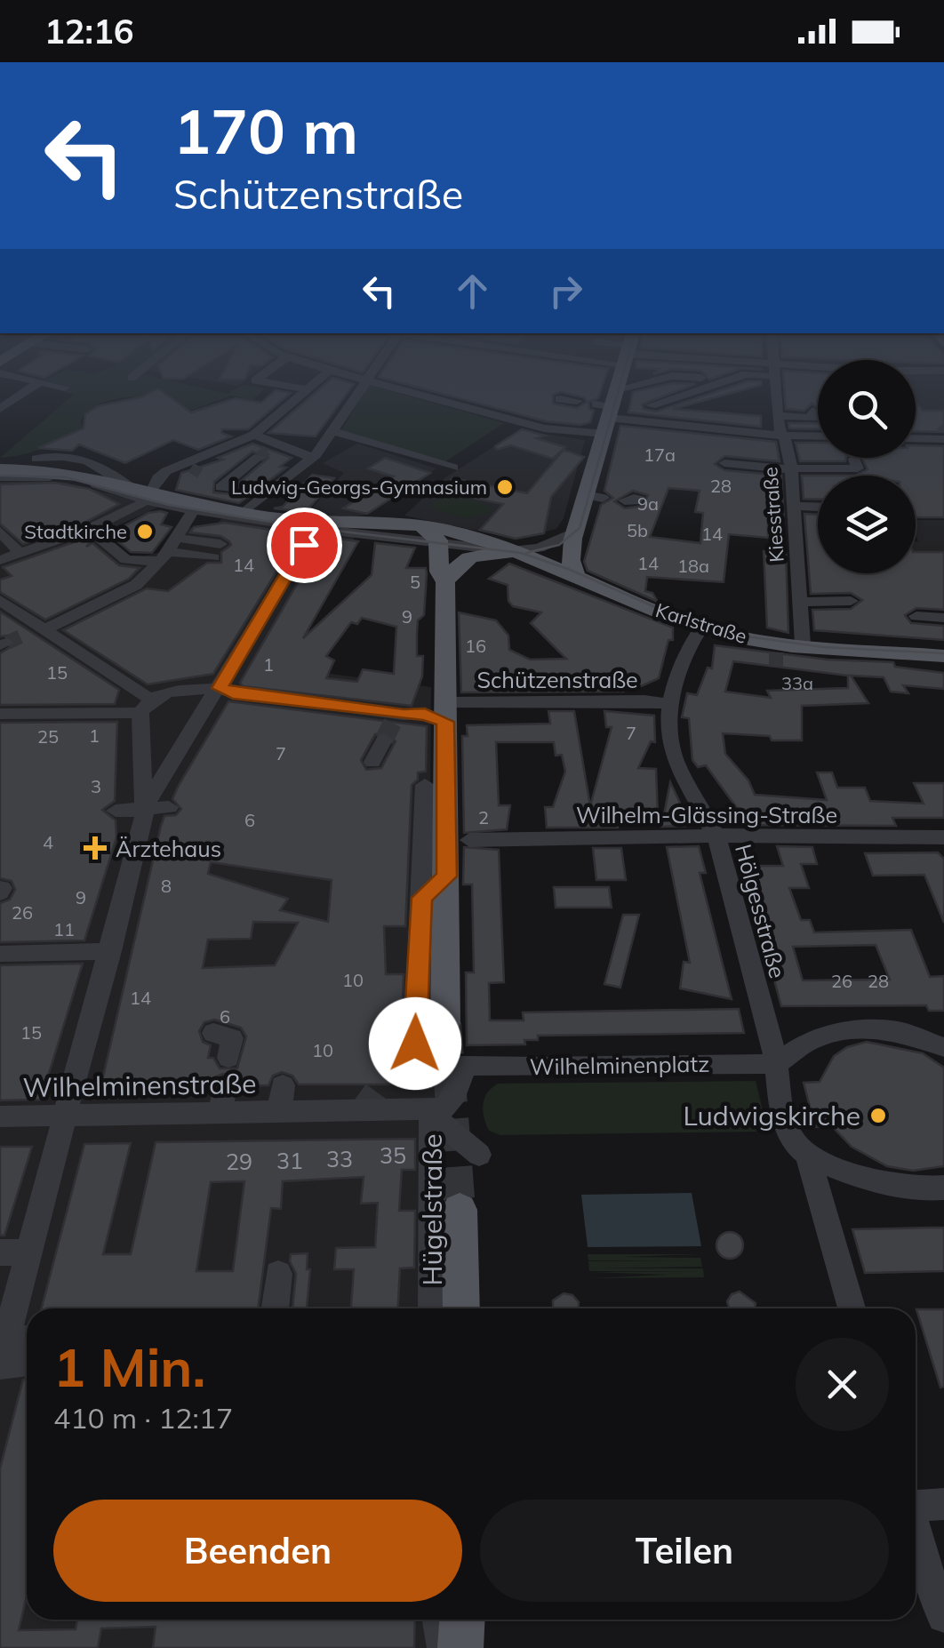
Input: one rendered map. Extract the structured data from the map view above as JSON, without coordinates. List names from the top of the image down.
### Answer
{
  "streets": {
    "main road": ["Karlstraße", "Hügelstraße"],
    "street": [
      "Kiesstraße",
      "Schützenstraße",
      "Wilhelm-Glässing-Straße",
      "Hölgesstraße",
      "Wilhelminenplatz",
      "Wilhelminenstraße"
    ]
  },
  "crossings": [
    ["Kiesstraße", "Karlstraße"],
    ["Karlstraße", "Hölgesstraße"],
    ["Schützenstraße", "Hölgesstraße"],
    ["Wilhelm-Glässing-Straße", "Hölgesstraße"],
    ["Hölgesstraße", "Wilhelminenplatz"],
    ["Wilhelminenstraße", "Hügelstraße"]
  ],
  "places": {
    "other": ["Ludwig-Georgs-Gymnasium", "Stadtkirche", "Ludwigskirche"],
    "health": ["Ärztehaus"]
  },
  "house_numbers": [
    "17a",
    "28",
    "9a",
    "5b",
    "14",
    "14",
    "14",
    "18a",
    "5",
    "9",
    "16",
    "1",
    "15",
    "33a",
    "7",
    "1",
    "25",
    "7",
    "3",
    "2",
    "6",
    "4",
    "8",
    "9",
    "26",
    "11",
    "10",
    "26",
    "28",
    "14",
    "6",
    "15",
    "10",
    "35",
    "33",
    "31",
    "29"
  ],
  "page": {
    "status": "12:16",
    "turn": ["170 m", "Schützenstraße"],
    "heading": ["1 Min.", "410 m · 12:17"],
    "buttons": ["Beenden", "Teilen"]
  }
}
